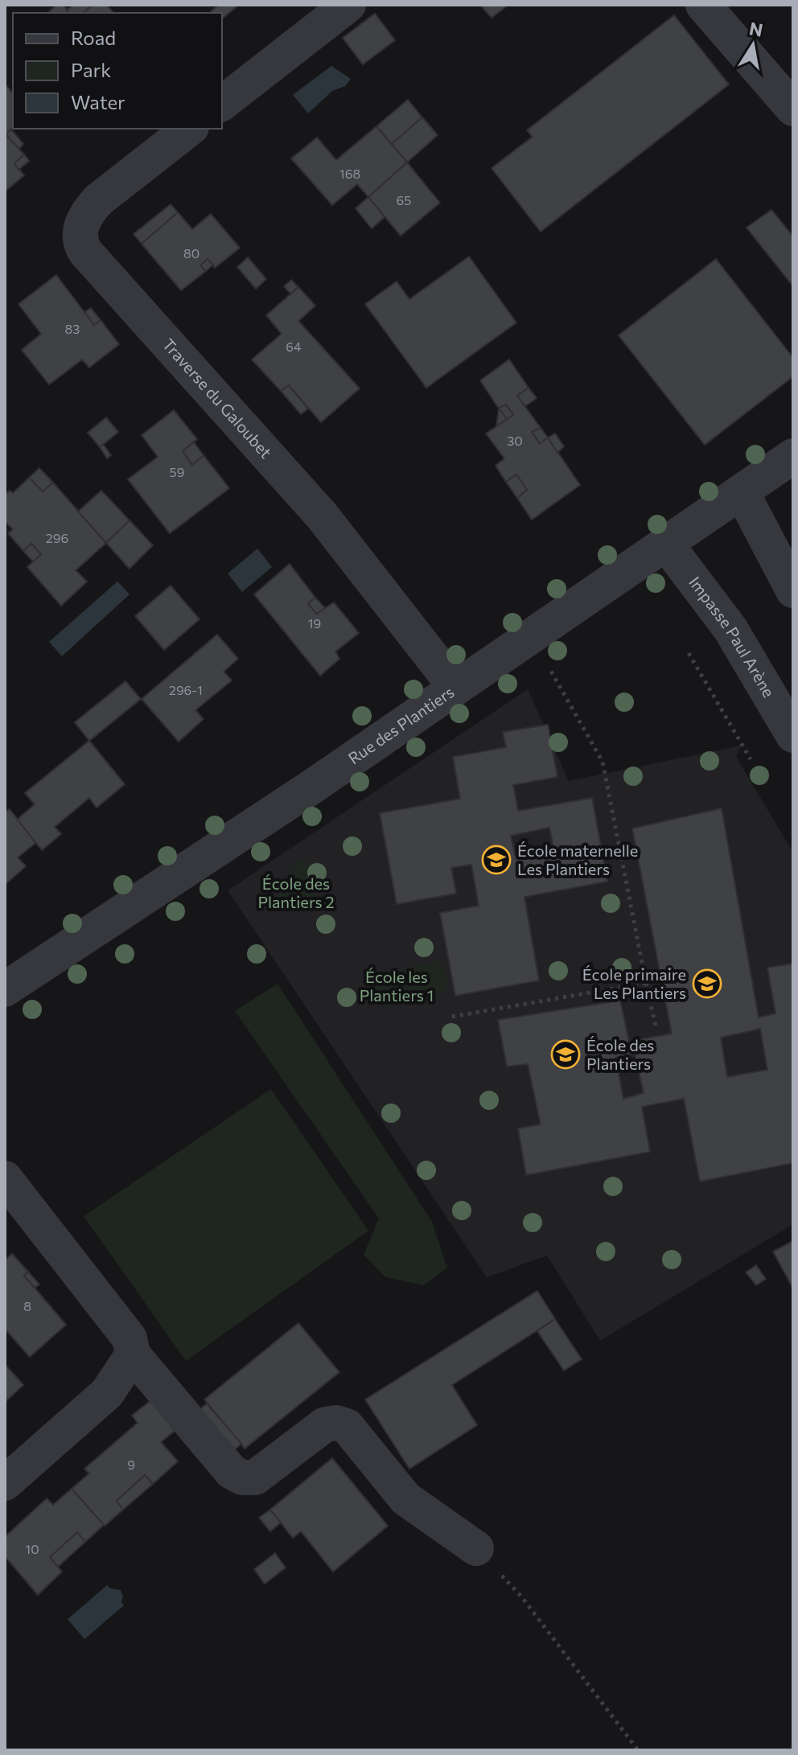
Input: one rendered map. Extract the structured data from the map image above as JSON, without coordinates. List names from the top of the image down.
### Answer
{
  "streets": {
    "street": ["Traverse du Galoubet", "Impasse Paul Arène", "Rue des Plantiers"]
  },
  "crossings": [
    ["Traverse du Galoubet", "Rue des Plantiers"],
    ["Impasse Paul Arène", "Rue des Plantiers"]
  ],
  "parks": ["École des Plantiers 2", "École les Plantiers 1"],
  "places": {
    "school or university": ["École maternelle Les Plantiers", "École primaire Les Plantiers", "École des Plantiers"]
  },
  "house_numbers": [
    "168",
    "65",
    "80",
    "83",
    "64",
    "30",
    "59",
    "296",
    "19",
    "296-1",
    "8",
    "9",
    "10"
  ],
  "legend": ["Road", "Park", "Water"],
  "north": "top"
}
